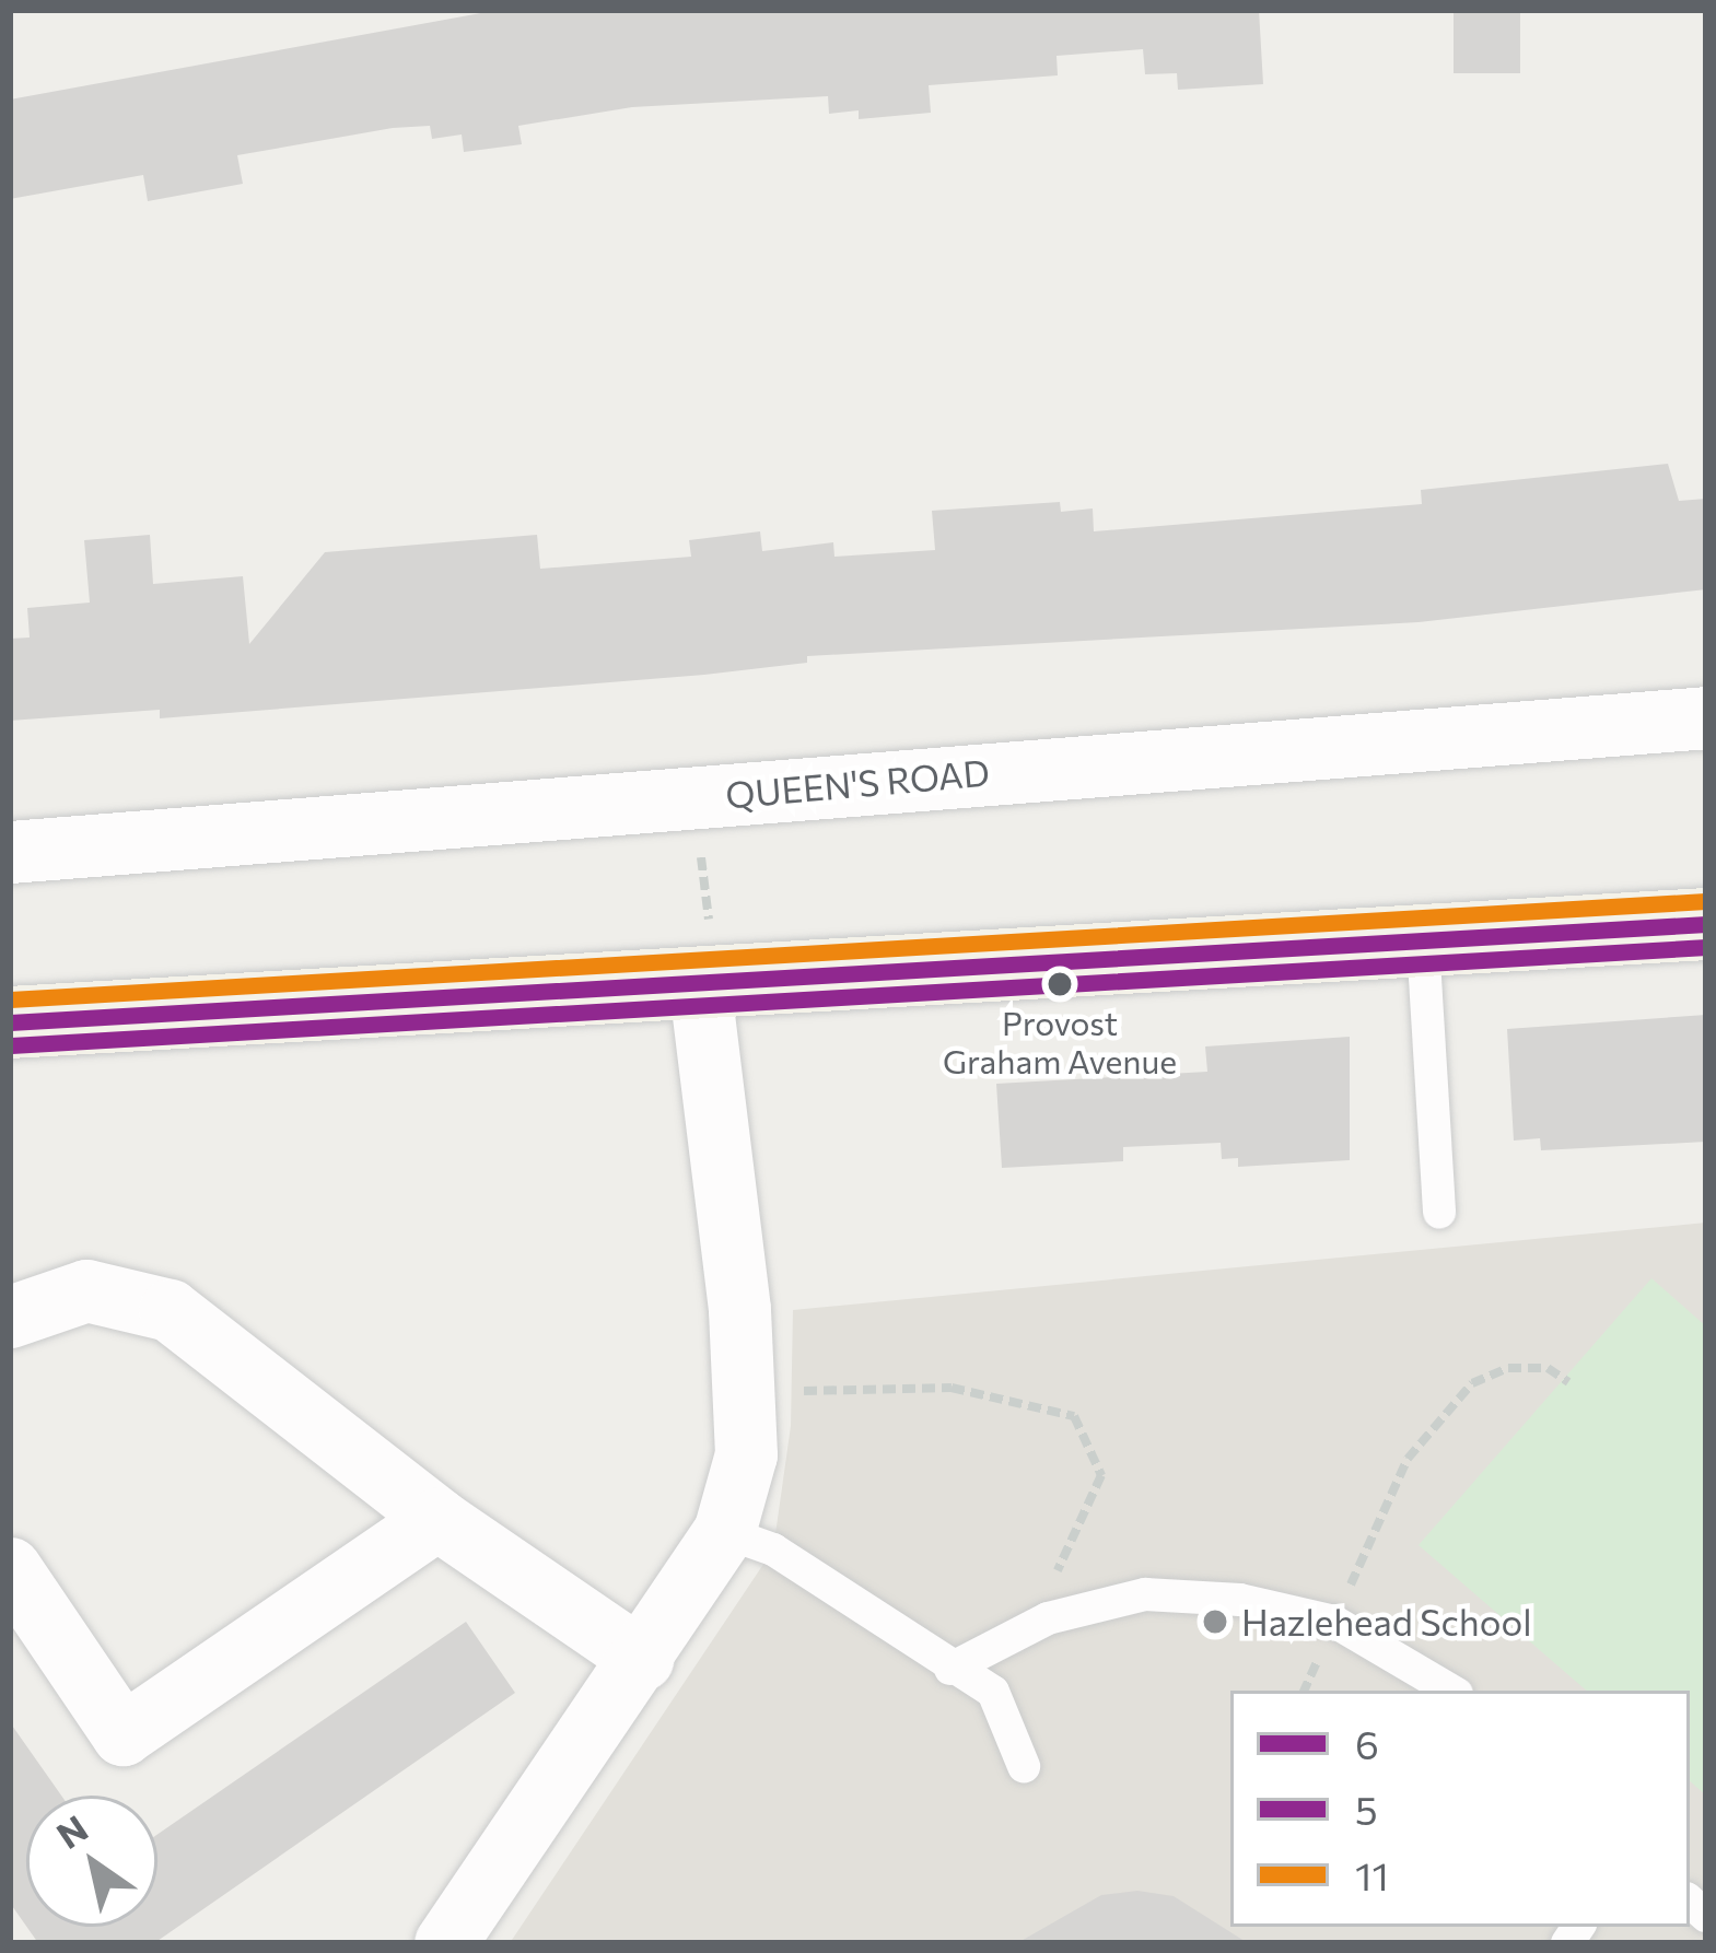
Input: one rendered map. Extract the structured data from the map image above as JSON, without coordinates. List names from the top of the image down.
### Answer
{
  "streets": {
    "street": ["QUEEN'S ROAD"]
  },
  "places": ["Provost Graham Avenue", "Hazlehead School"],
  "lines": ["transit line 11", "transit line 6", "transit line 5"],
  "legend": ["6", "5", "11"],
  "north": "top left"
}
